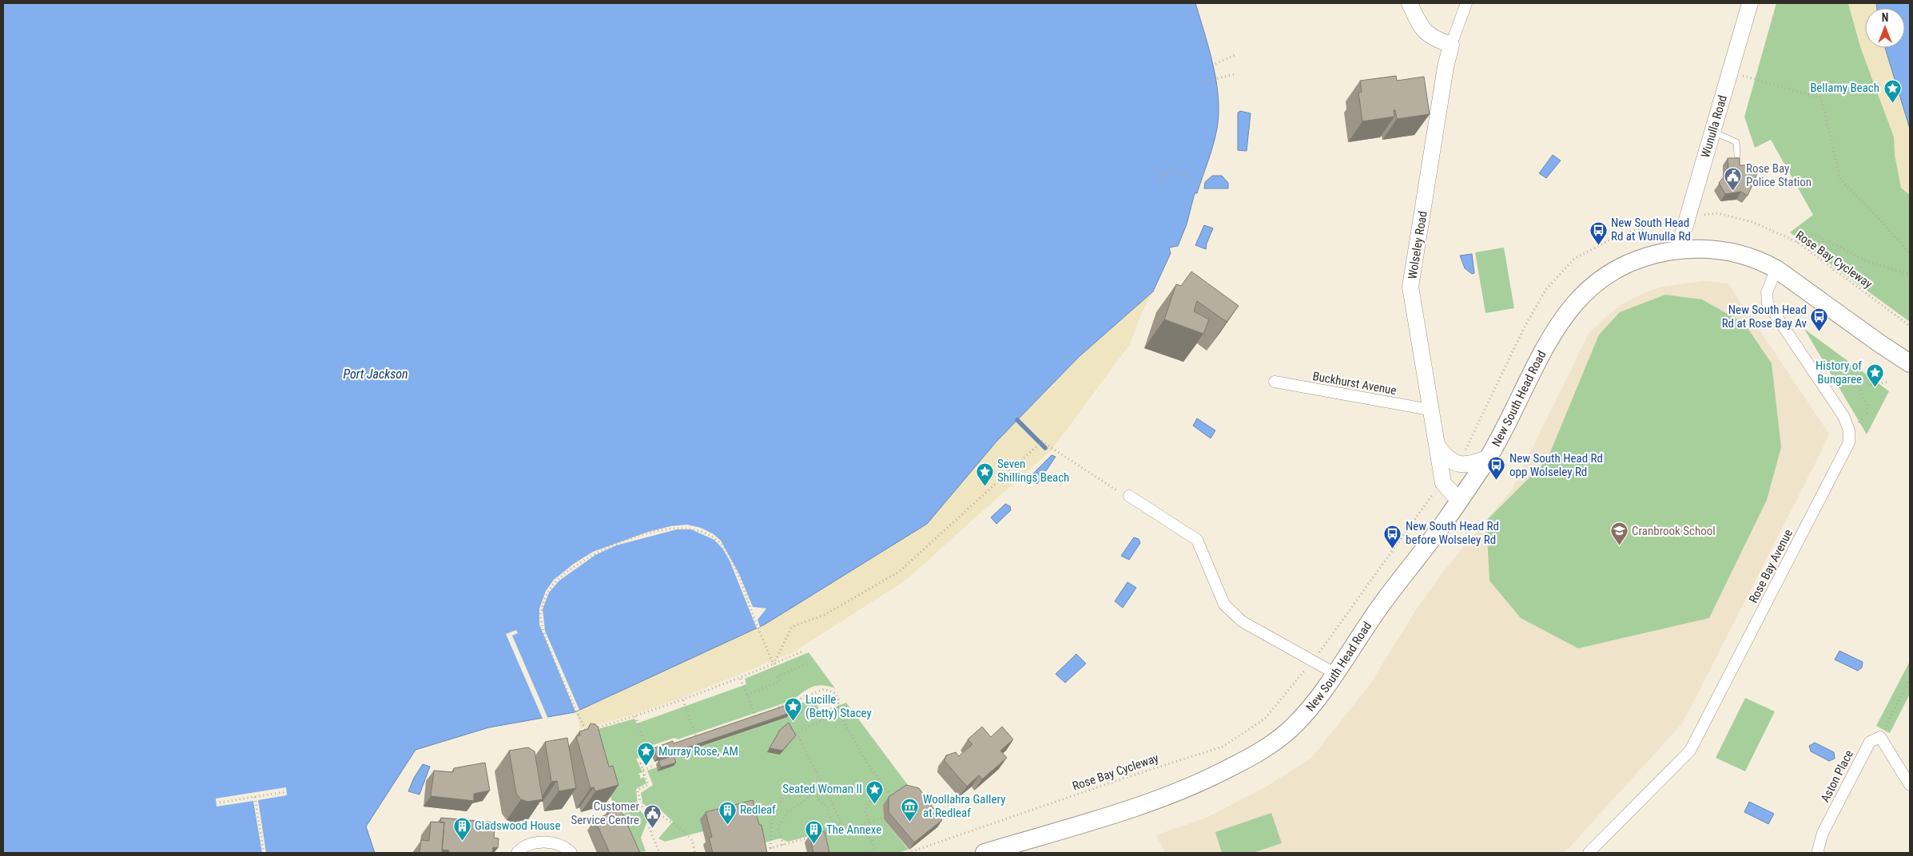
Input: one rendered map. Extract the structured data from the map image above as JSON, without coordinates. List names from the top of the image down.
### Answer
{
  "streets": {
    "main road": ["New South Head Road"],
    "street": [
      "Wunulla Road",
      "Wolseley Road",
      "Buckhurst Avenue",
      "Rose Bay Avenue",
      "Aston Place"
    ],
    "path": ["Rose Bay Cycleway"]
  },
  "crossings": [
    ["Wunulla Road", "New South Head Road"],
    ["Wolseley Road", "Buckhurst Avenue"],
    ["Wolseley Road", "New South Head Road"]
  ],
  "water": ["Port Jackson"],
  "places": {
    "place": [
      "Bellamy Beach",
      "History of Bungaree",
      "Seven Shillings Beach",
      "Lucille (Betty) Stacey",
      "Murray Rose, AM",
      "Seated Woman II"
    ],
    "public building": ["Rose Bay Police Station", "Customer Service Centre"],
    "bus stop": [
      "New South Head Rd at Wunulla Rd",
      "New South Head Rd at Rose Bay Av",
      "New South Head Rd opp Wolseley Rd",
      "New South Head Rd before Wolseley Rd"
    ],
    "school or university": ["Cranbrook School"],
    "museum": ["Woollahra Gallery at Redleaf"],
    "building": ["Redleaf", "Gladswood House", "The Annexe"]
  },
  "north": "top"
}
